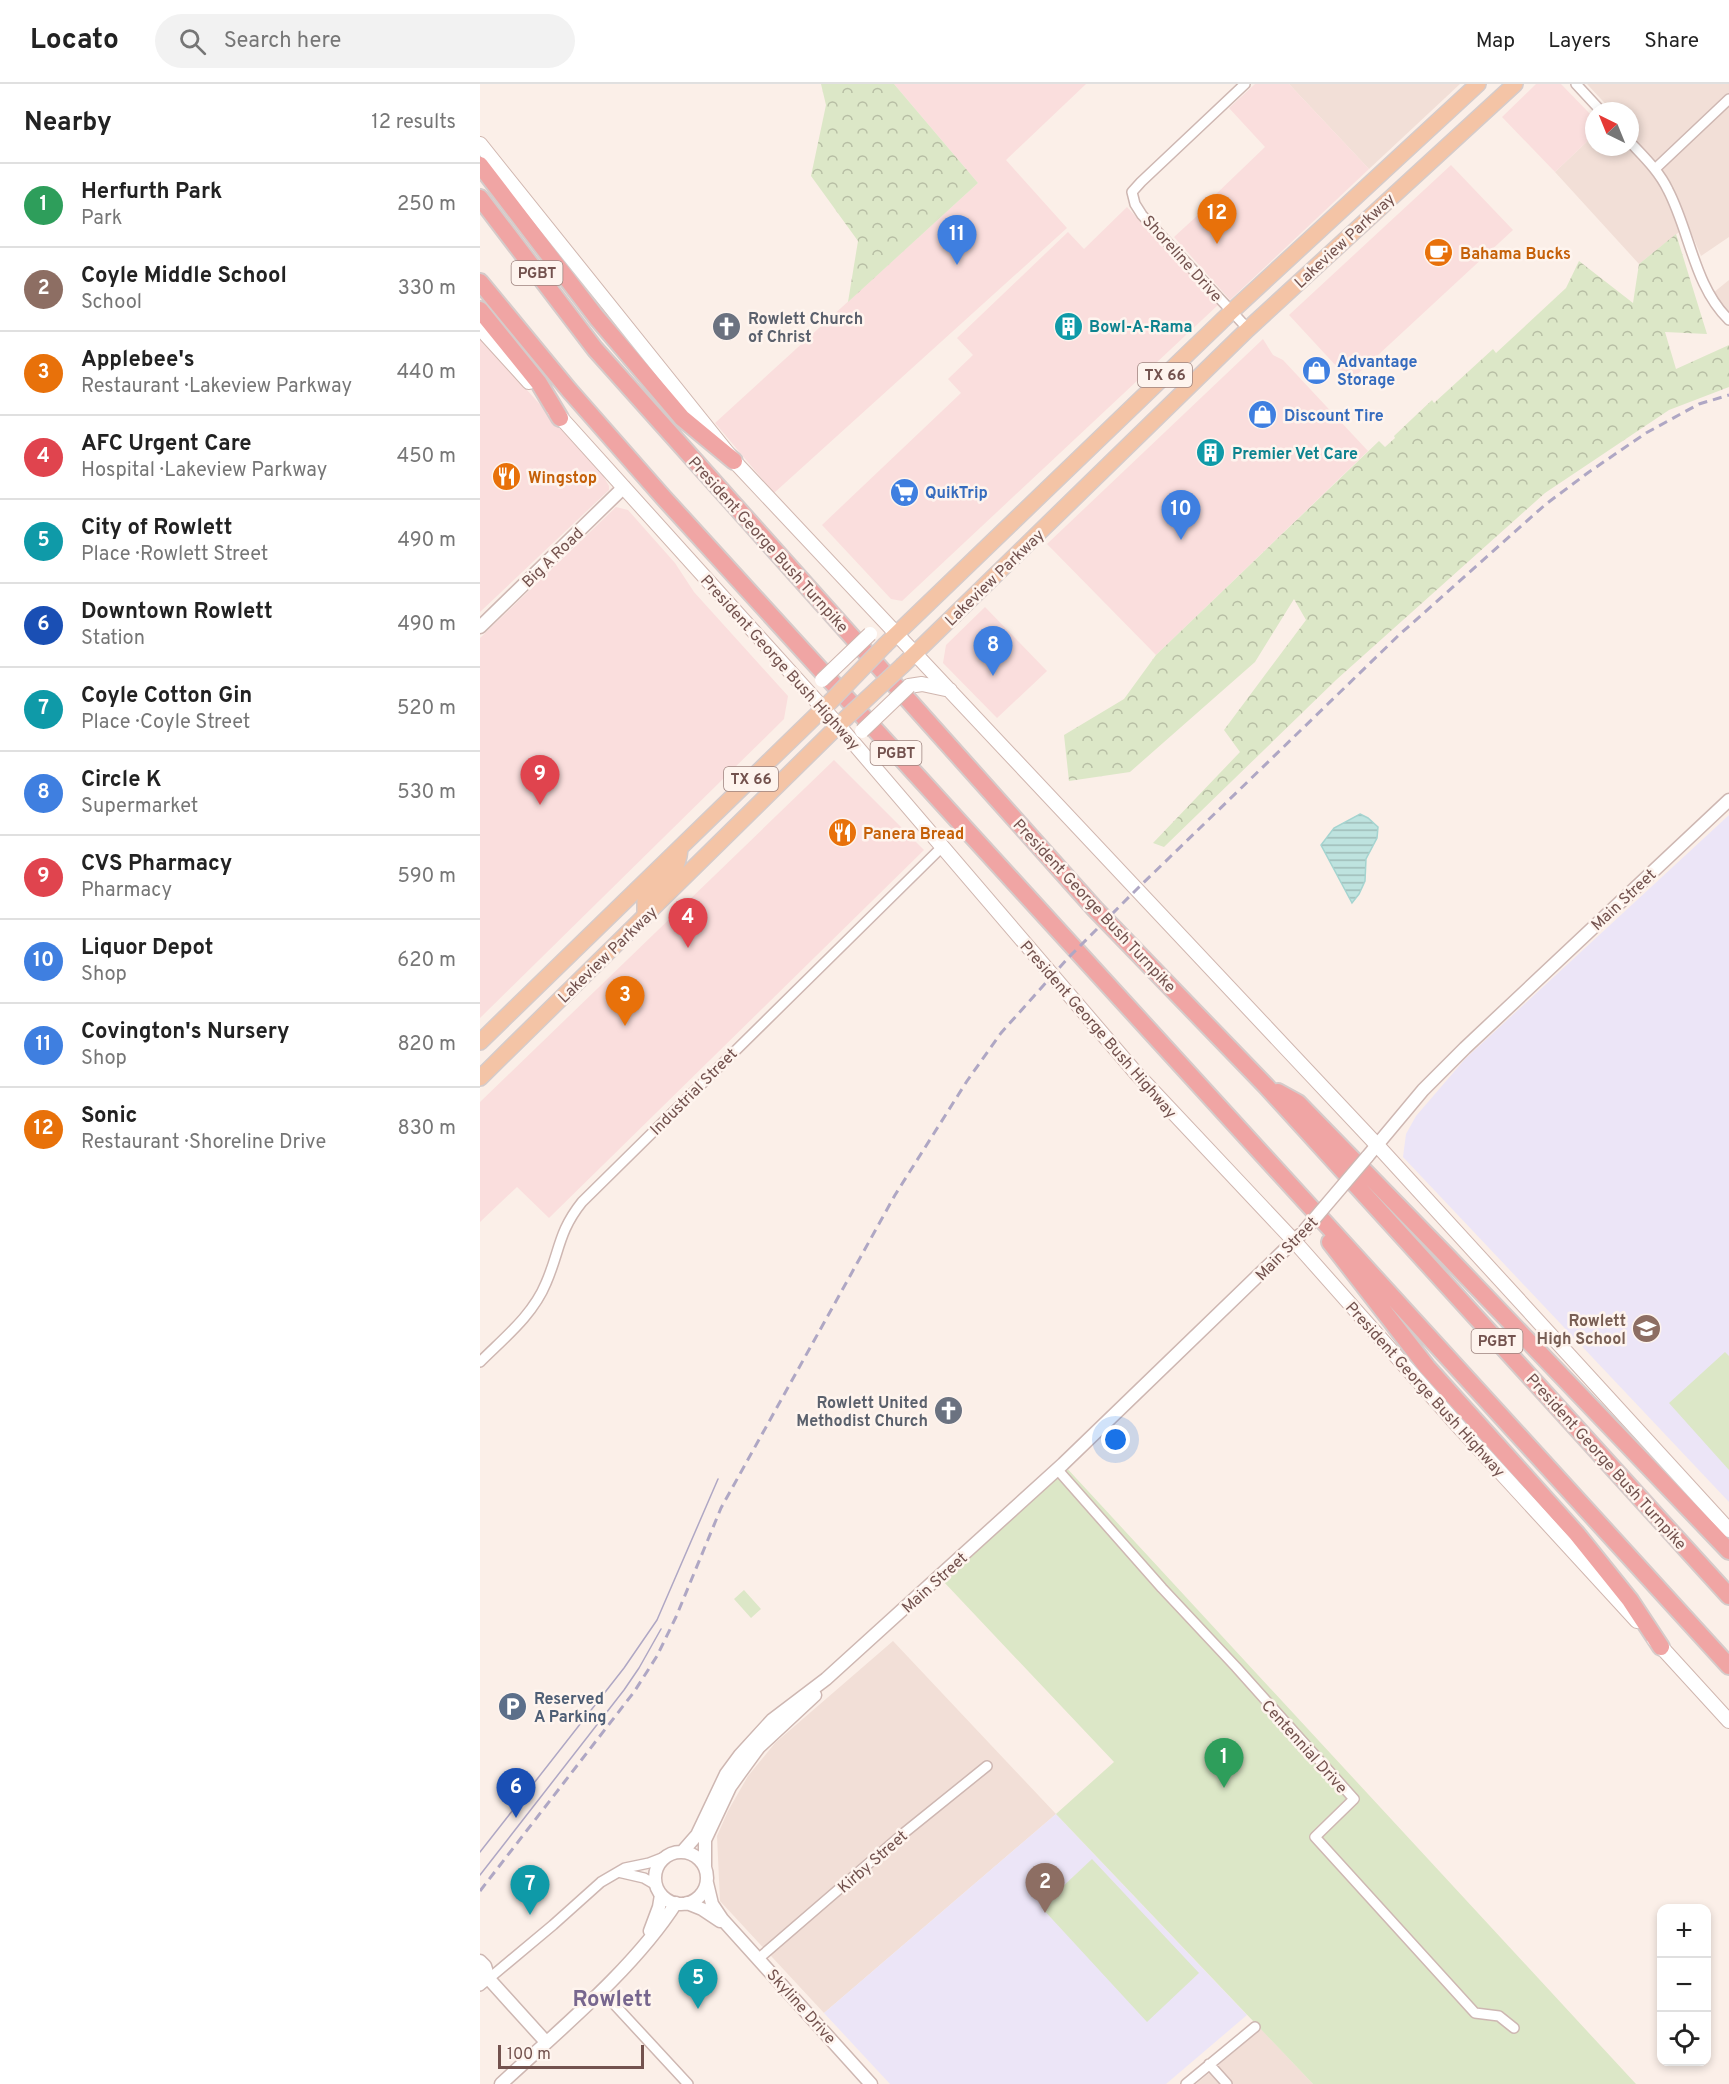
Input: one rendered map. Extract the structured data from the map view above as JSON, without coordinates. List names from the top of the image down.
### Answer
{
  "streets": {
    "highway": ["PGBT", "President George Bush Turnpike"],
    "main road": ["Lakeview Parkway", "TX 66", "President George Bush Highway"],
    "street": [
      "Shoreline Drive",
      "Big A Road",
      "Main Street",
      "Industrial Street",
      "Centennial Drive",
      "Kirby Street",
      "Skyline Drive"
    ]
  },
  "crossings": [
    ["Lakeview Parkway", "Shoreline Drive"],
    ["Lakeview Parkway", "President George Bush Highway"],
    ["Big A Road", "President George Bush Highway"],
    ["President George Bush Highway", "Main Street"],
    ["President George Bush Highway", "Industrial Street"],
    ["Main Street", "Centennial Drive"],
    ["Main Street", "Skyline Drive"],
    ["Kirby Street", "Skyline Drive"]
  ],
  "districts": ["Rowlett"],
  "places": {
    "cafe": ["Bahama Bucks"],
    "building": ["Bowl-A-Rama", "Premier Vet Care"],
    "church": ["Rowlett Church of Christ", "Rowlett United Methodist Church"],
    "shop": ["Advantage Storage", "Discount Tire"],
    "restaurant": ["Wingstop", "Panera Bread"],
    "supermarket": ["QuikTrip"],
    "school or university": ["Rowlett High School"],
    "parking": ["Reserved A Parking"]
  },
  "scale_bar": "100 m",
  "north": "top left",
  "page": {
    "header": "Locato",
    "search": "Search here",
    "nav": ["Map", "Layers", "Share"],
    "heading": ["Nearby", "12 results"],
    "list": [
      {
        "mark": "1",
        "name": "Herfurth Park",
        "note": "Park",
        "value": "250 m"
      },
      {
        "mark": "2",
        "name": "Coyle Middle School",
        "note": "School",
        "value": "330 m"
      },
      {
        "mark": "3",
        "name": "Applebee's",
        "note": "Restaurant · Lakeview Parkway",
        "value": "440 m"
      },
      {
        "mark": "4",
        "name": "AFC Urgent Care",
        "note": "Hospital · Lakeview Parkway",
        "value": "450 m"
      },
      {
        "mark": "5",
        "name": "City of Rowlett",
        "note": "Place · Rowlett Street",
        "value": "490 m"
      },
      {
        "mark": "6",
        "name": "Downtown Rowlett",
        "note": "Station",
        "value": "490 m"
      },
      {
        "mark": "7",
        "name": "Coyle Cotton Gin",
        "note": "Place · Coyle Street",
        "value": "520 m"
      },
      {
        "mark": "8",
        "name": "Circle K",
        "note": "Supermarket",
        "value": "530 m"
      },
      {
        "mark": "9",
        "name": "CVS Pharmacy",
        "note": "Pharmacy",
        "value": "590 m"
      },
      {
        "mark": "10",
        "name": "Liquor Depot",
        "note": "Shop",
        "value": "620 m"
      },
      {
        "mark": "11",
        "name": "Covington's Nursery",
        "note": "Shop",
        "value": "820 m"
      },
      {
        "mark": "12",
        "name": "Sonic",
        "note": "Restaurant · Shoreline Drive",
        "value": "830 m"
      }
    ],
    "pins": [
      "12",
      "11",
      "10",
      "8",
      "9",
      "4",
      "3",
      "1",
      "6",
      "2",
      "7",
      "5"
    ],
    "map_buttons": ["+", "−"],
    "scale": "100 m"
  }
}
